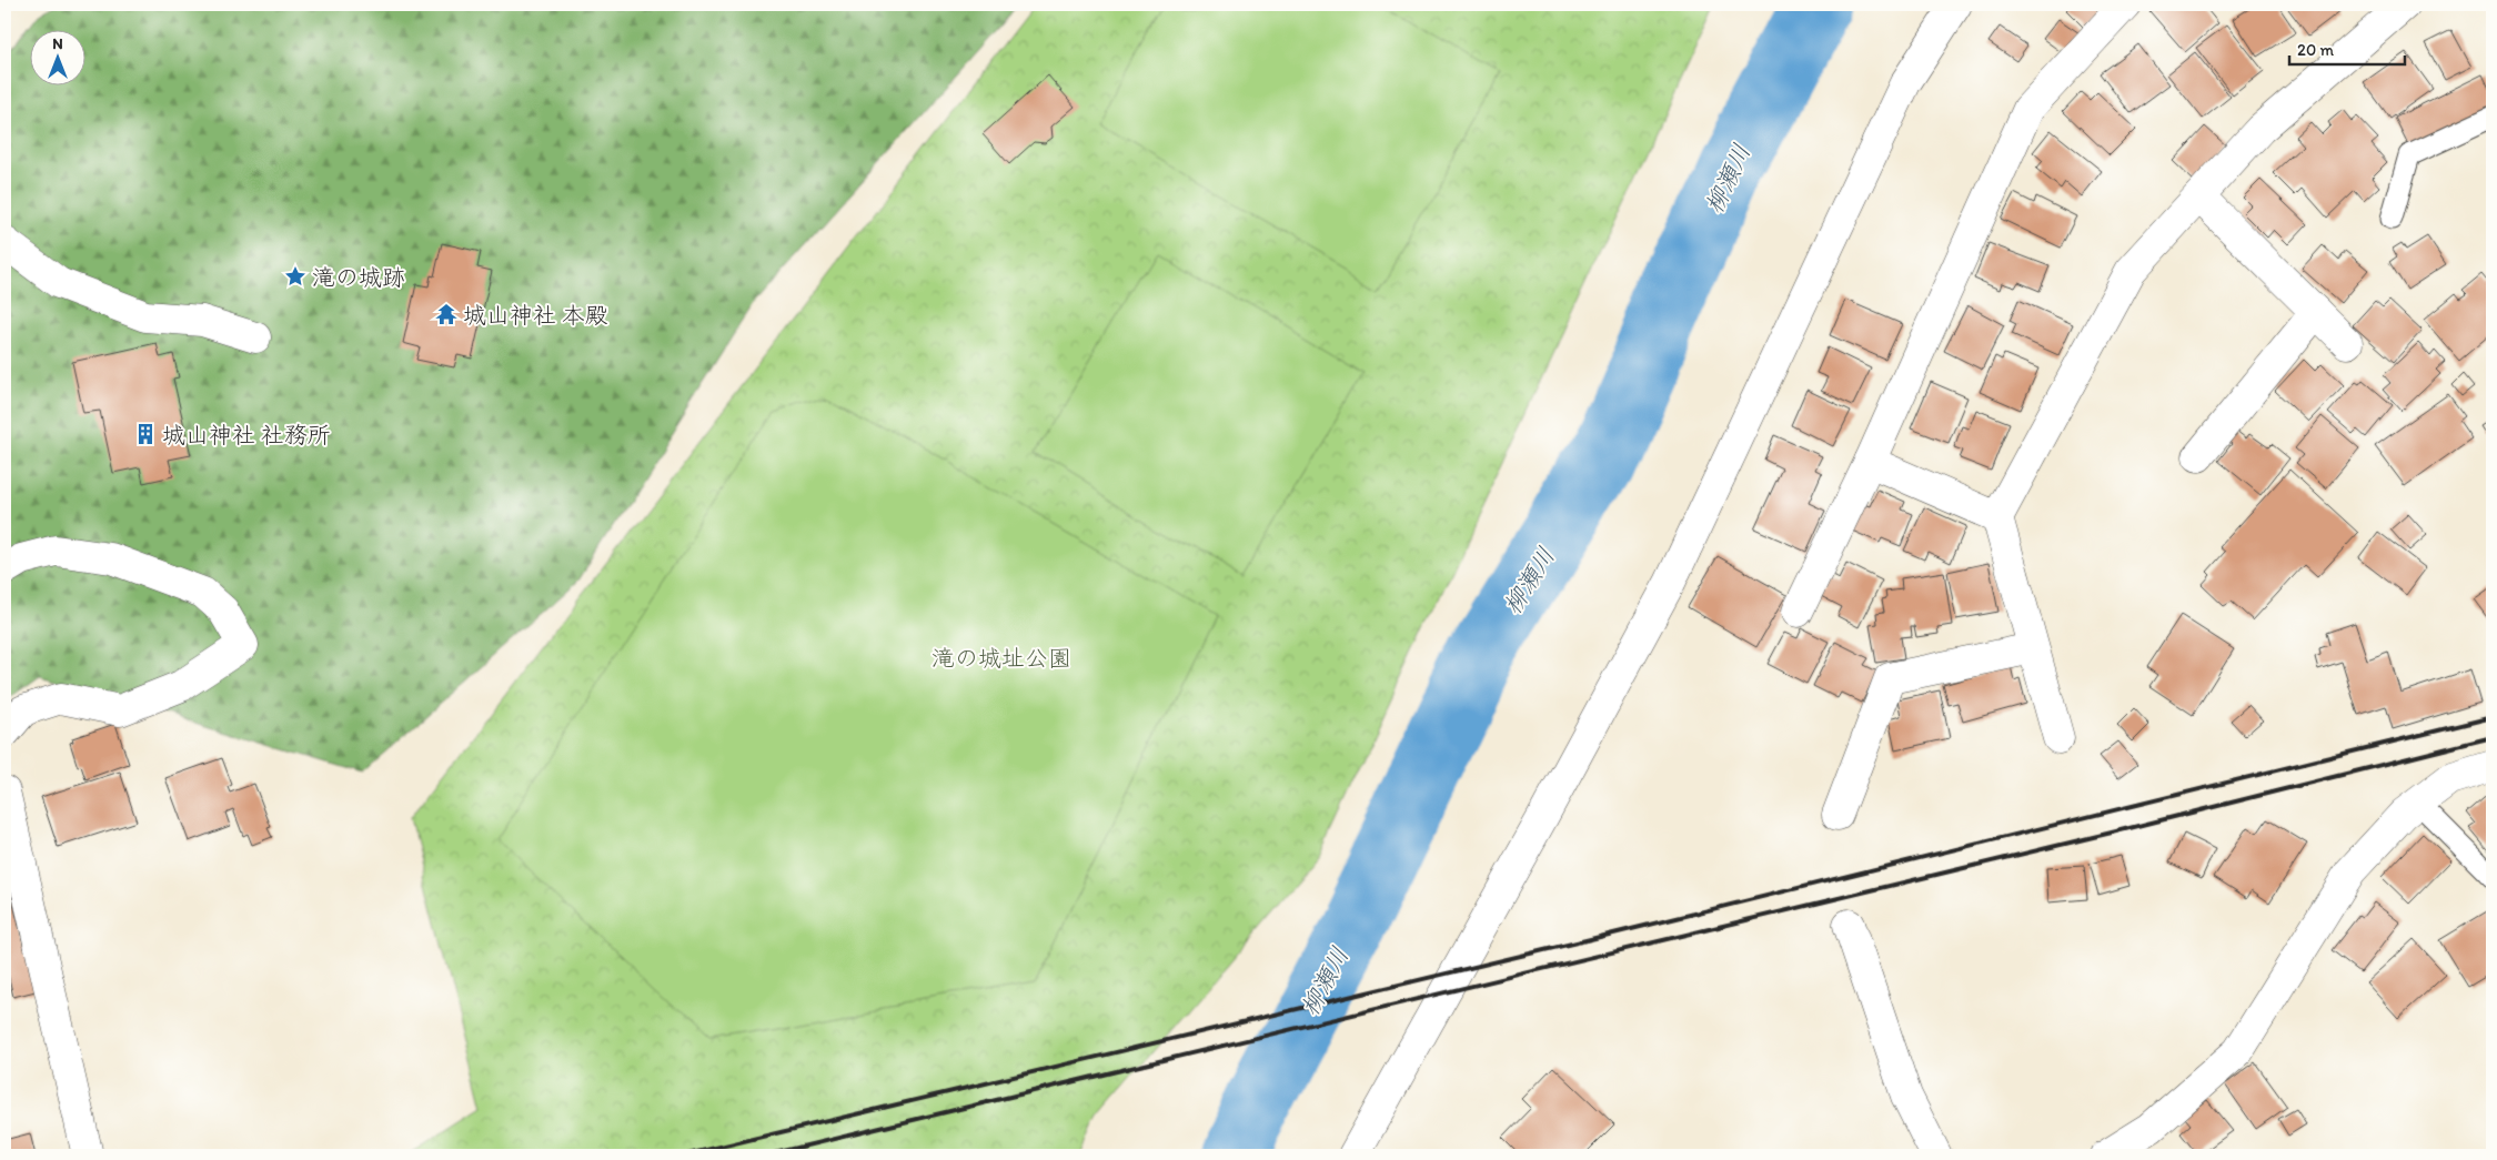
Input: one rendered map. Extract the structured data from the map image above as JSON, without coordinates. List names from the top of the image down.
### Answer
{
  "water": ["柳瀬川"],
  "parks": ["滝の城址公園"],
  "places": {
    "place": ["滝の城跡"],
    "temple": ["城山神社 本殿"],
    "building": ["城山神社 社務所"]
  },
  "scale_bar": "20 m",
  "north": "top"
}
